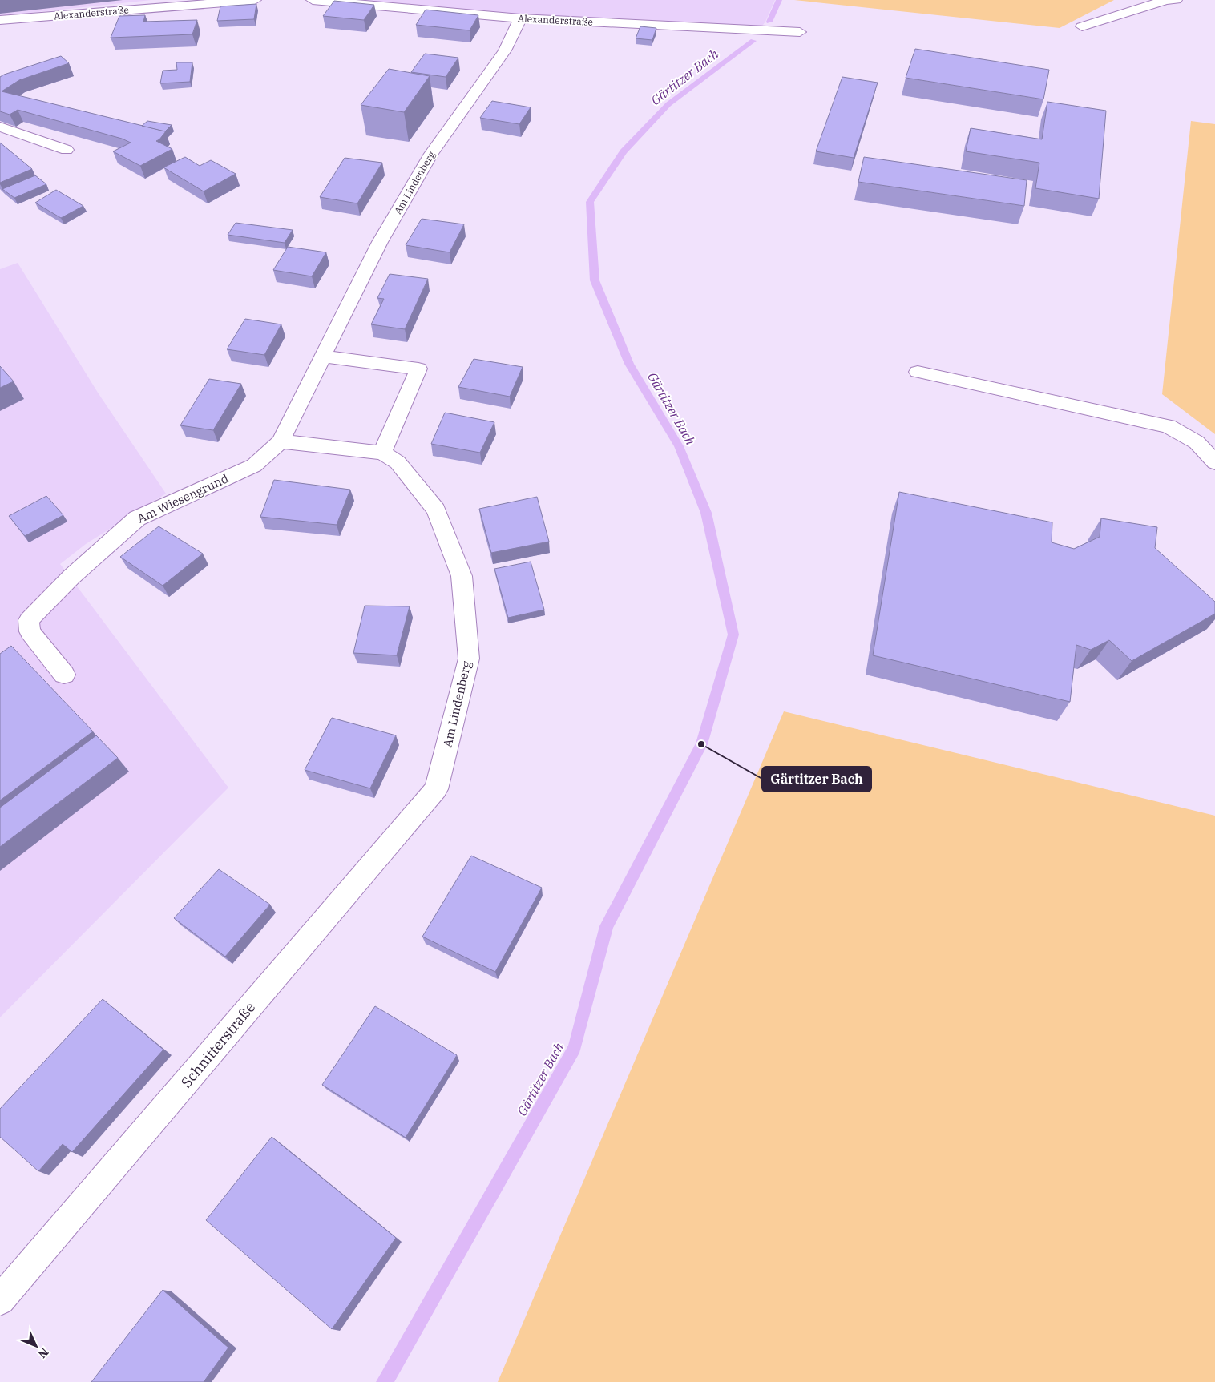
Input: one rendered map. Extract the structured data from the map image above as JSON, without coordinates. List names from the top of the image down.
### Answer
{
  "streets": {
    "street": [
      "Alexanderstraße",
      "Am Lindenberg",
      "Am Wiesengrund",
      "Schnitterstraße"
    ]
  },
  "crossings": [
    ["Alexanderstraße", "Am Lindenberg"],
    ["Am Lindenberg", "Am Wiesengrund"],
    ["Am Lindenberg", "Schnitterstraße"]
  ],
  "water": ["Gärtitzer Bach"],
  "places": ["Gärtitzer Bach"],
  "north": "bottom right"
}
